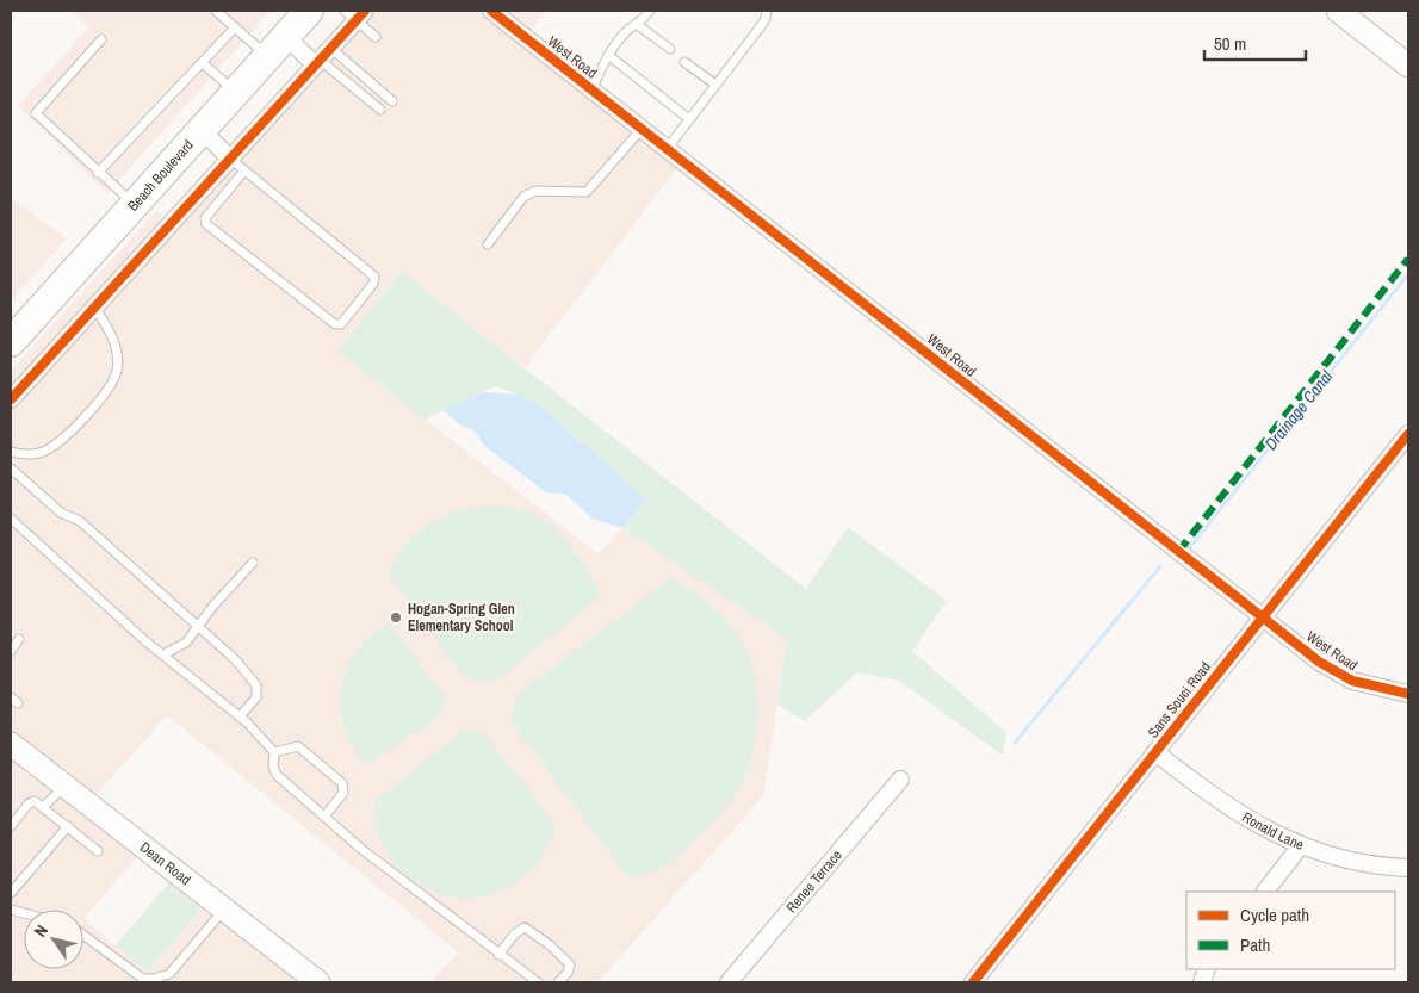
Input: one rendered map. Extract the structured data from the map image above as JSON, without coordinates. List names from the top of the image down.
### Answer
{
  "streets": {
    "highway": ["Beach Boulevard"],
    "main road": ["Dean Road"],
    "street": [
      "West Road",
      "Sans Souci Road",
      "Ronald Lane",
      "Renee Terrace"
    ]
  },
  "crossings": [
    ["West Road", "Sans Souci Road"],
    ["Sans Souci Road", "Ronald Lane"]
  ],
  "water": ["Drainage Canal"],
  "places": ["Hogan-Spring Glen Elementary School"],
  "legend": ["Cycle path", "Path"],
  "scale_bar": "50 m",
  "north": "top left"
}
